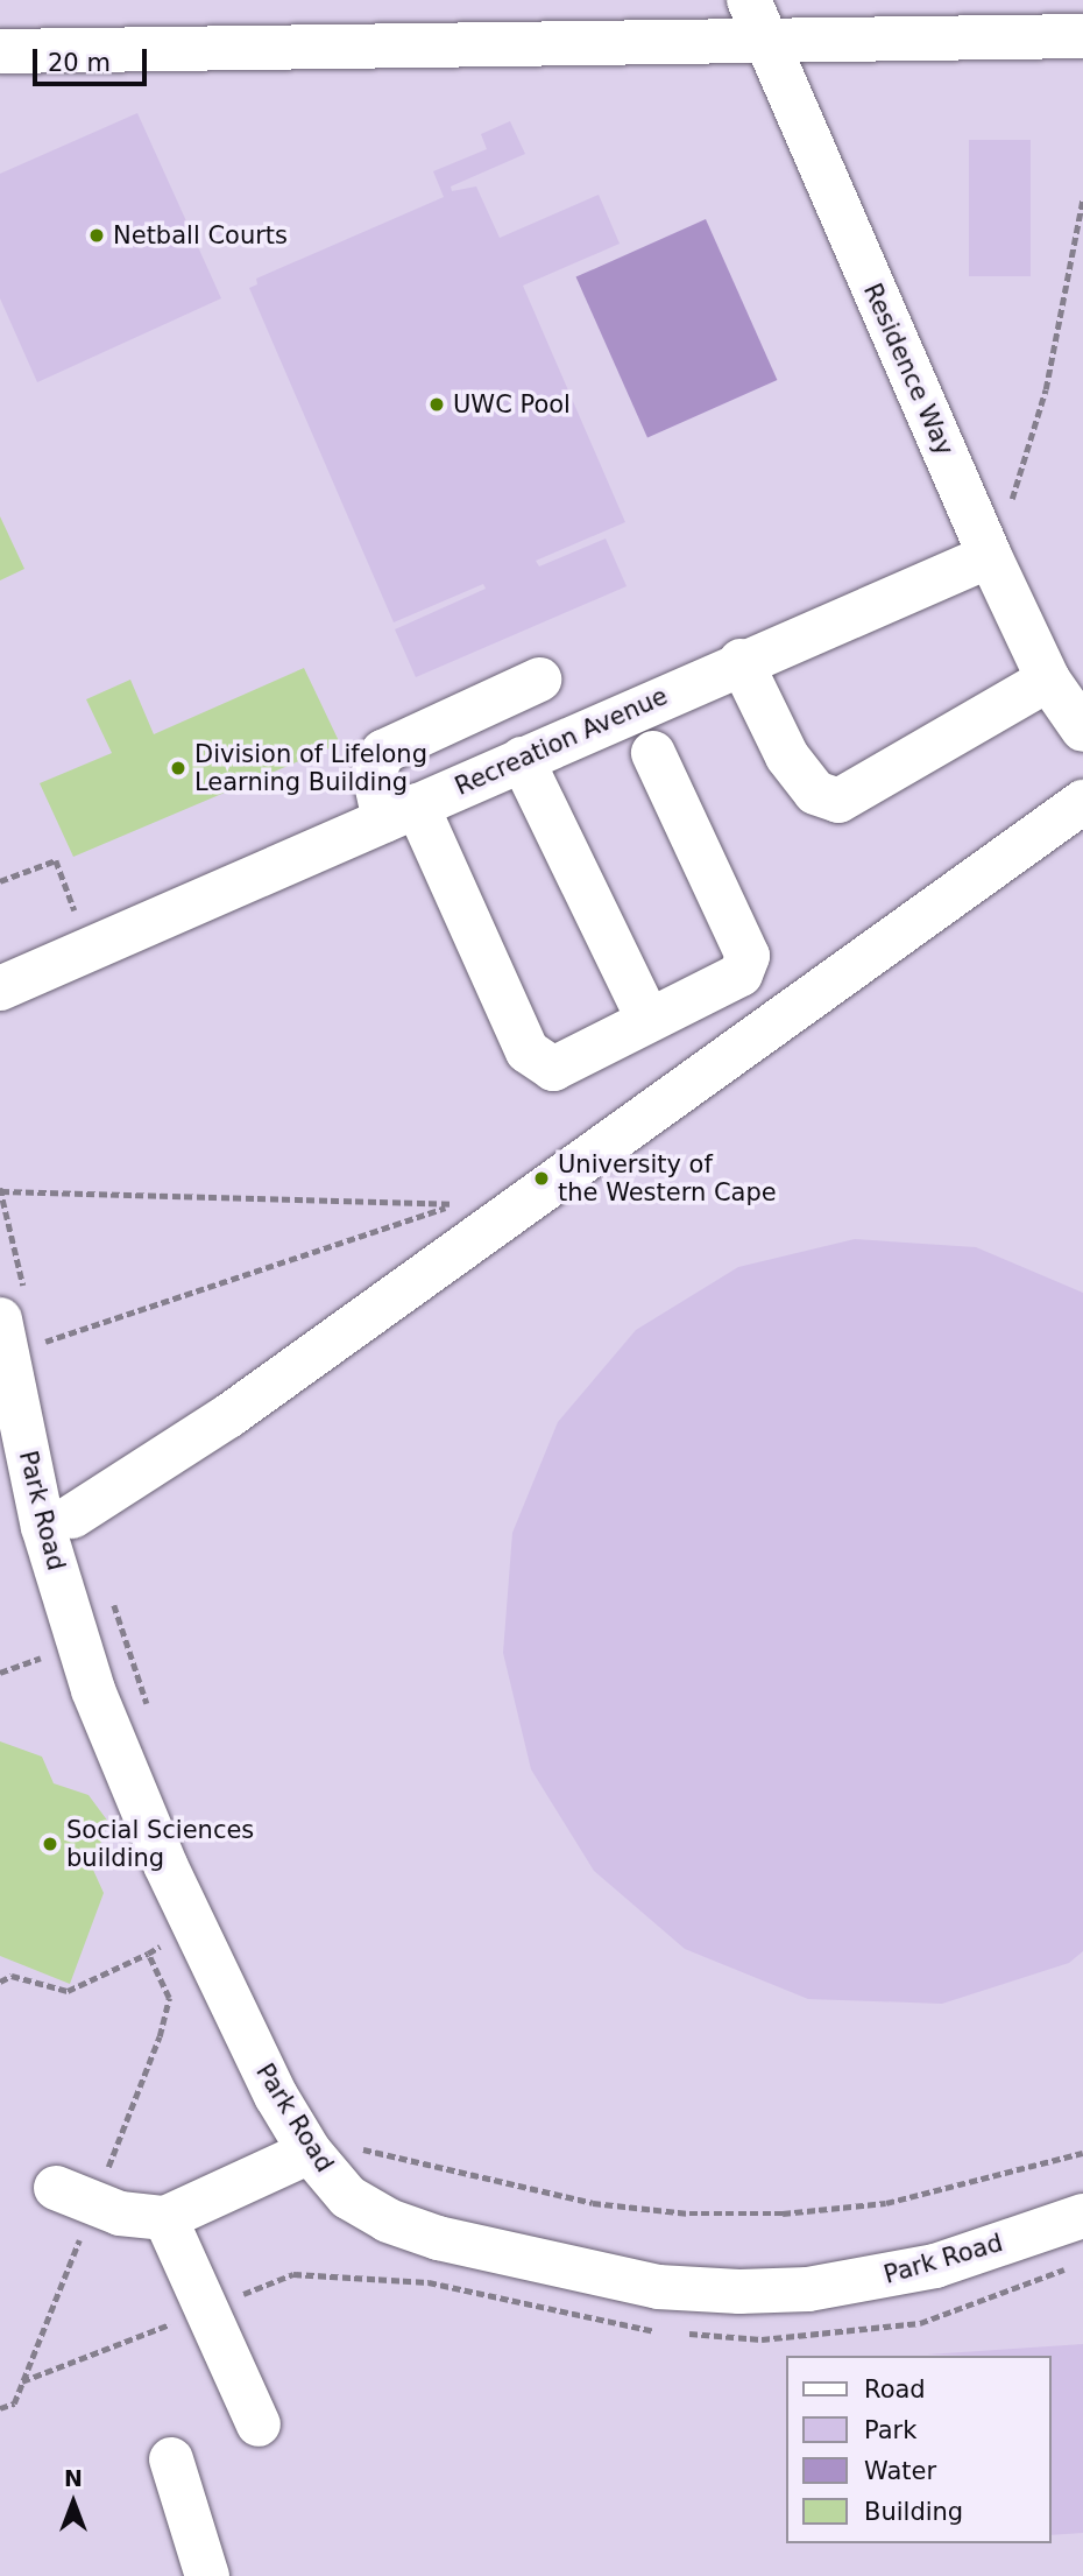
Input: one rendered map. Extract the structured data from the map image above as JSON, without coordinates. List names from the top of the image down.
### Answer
{
  "streets": {
    "street": ["Residence Way", "Recreation Avenue", "Park Road"]
  },
  "crossings": [
    ["Residence Way", "Recreation Avenue"]
  ],
  "places": [
    "Netball Courts",
    "UWC Pool",
    "Division of Lifelong Learning Building",
    "University of the Western Cape",
    "Social Sciences building"
  ],
  "legend": [
    "Road",
    "Park",
    "Water",
    "Building"
  ],
  "scale_bar": "20 m",
  "north": "top"
}
